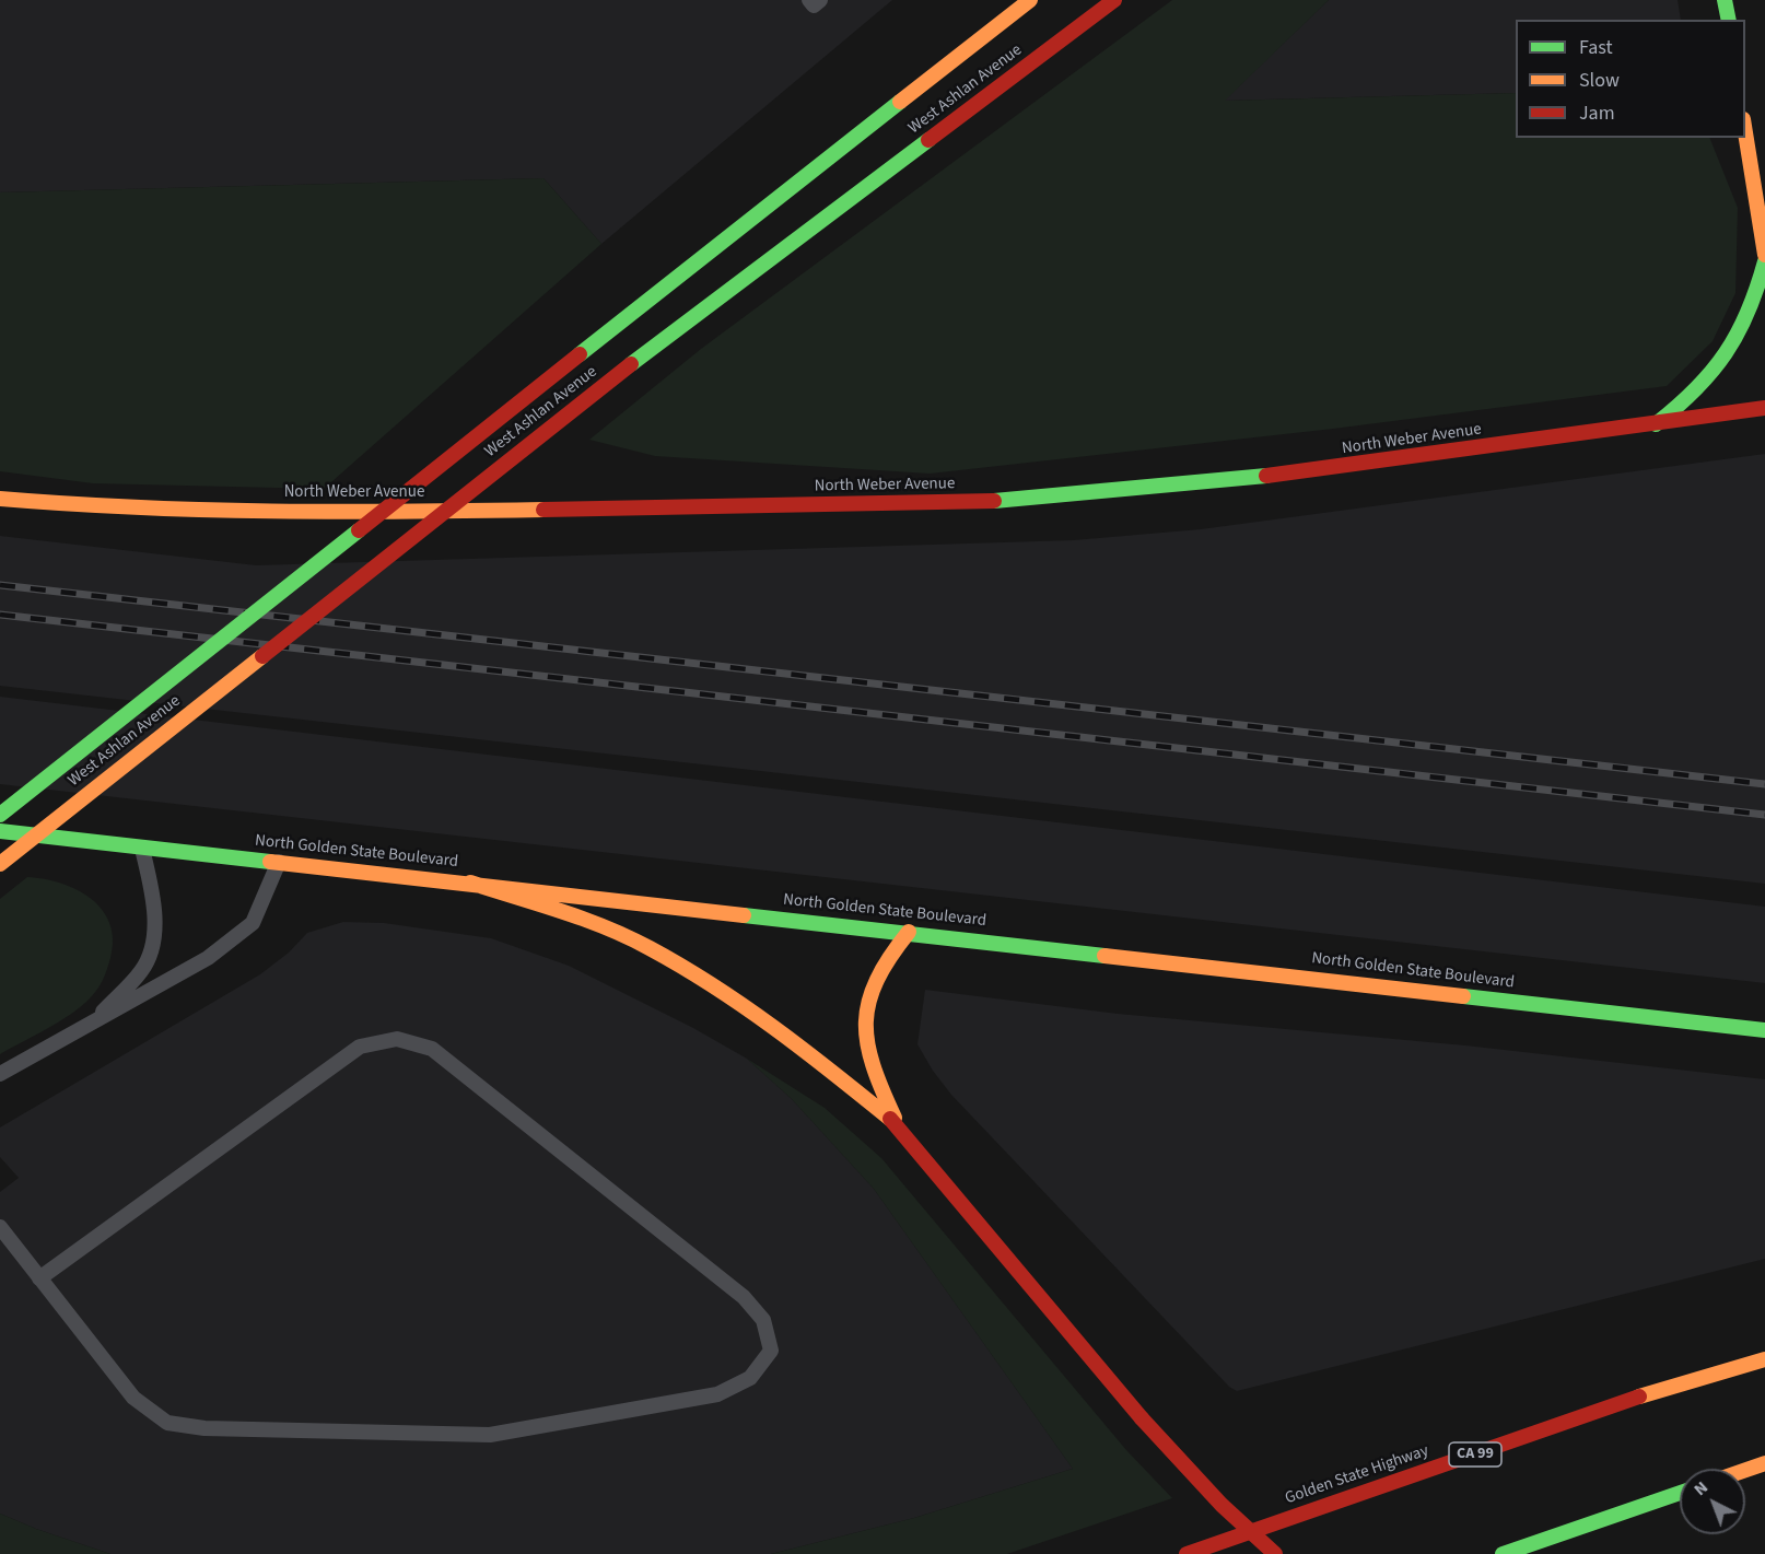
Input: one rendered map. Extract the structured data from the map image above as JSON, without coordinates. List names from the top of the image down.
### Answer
{
  "streets": {
    "main road": [
      "West Ashlan Avenue",
      "North Weber Avenue",
      "North Golden State Boulevard",
      "CA 99",
      "Golden State Highway"
    ]
  },
  "legend": ["Fast", "Slow", "Jam"],
  "north": "top left"
}
